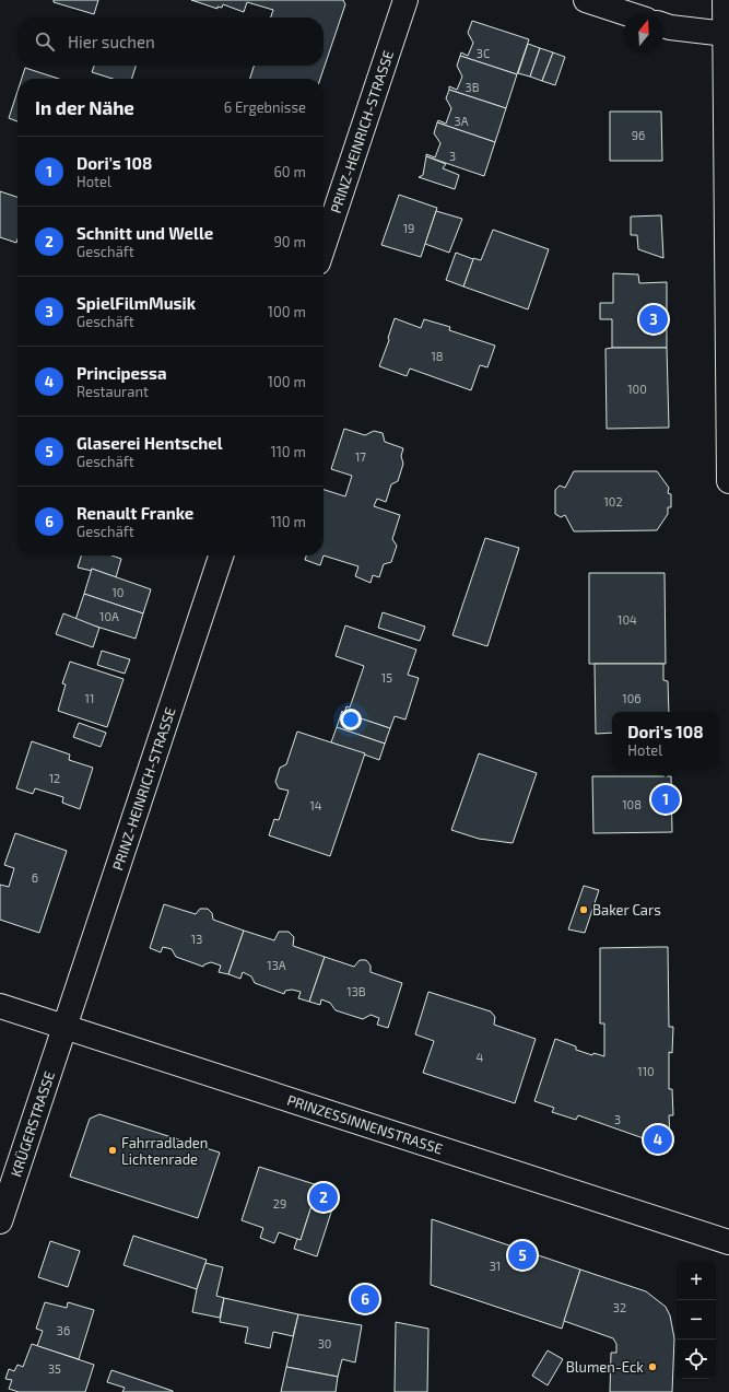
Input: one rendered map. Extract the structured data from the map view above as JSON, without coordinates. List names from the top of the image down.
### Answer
{
  "streets": {
    "street": ["PRINZ-HEINRICH-STRASSE", "KRÜGERSTRASSE", "PRINZESSINNENSTRASSE"]
  },
  "crossings": [
    ["PRINZ-HEINRICH-STRASSE", "KRÜGERSTRASSE"],
    ["PRINZ-HEINRICH-STRASSE", "PRINZESSINNENSTRASSE"],
    ["KRÜGERSTRASSE", "PRINZESSINNENSTRASSE"]
  ],
  "places": ["Baker Cars", "Fahrradladen Lichtenrade", "Blumen-Eck"],
  "house_numbers": [
    "3C",
    "3B",
    "3A",
    "96",
    "3",
    "19",
    "18",
    "100",
    "17",
    "102",
    "10",
    "10A",
    "104",
    "15",
    "11",
    "106",
    "12",
    "108",
    "14",
    "6",
    "13",
    "13A",
    "13B",
    "4",
    "110",
    "3",
    "29",
    "31",
    "32",
    "36",
    "30",
    "35"
  ],
  "north": "top",
  "page": {
    "search": "Hier suchen",
    "heading": ["In der Nähe", "6 Ergebnisse"],
    "list": [
      {
        "mark": "1",
        "name": "Dori's 108",
        "note": "Hotel",
        "value": "60 m"
      },
      {
        "mark": "2",
        "name": "Schnitt und Welle",
        "note": "Geschäft",
        "value": "90 m"
      },
      {
        "mark": "3",
        "name": "SpielFilmMusik",
        "note": "Geschäft",
        "value": "100 m"
      },
      {
        "mark": "4",
        "name": "Principessa",
        "note": "Restaurant",
        "value": "100 m"
      },
      {
        "mark": "5",
        "name": "Glaserei Hentschel",
        "note": "Geschäft",
        "value": "110 m"
      },
      {
        "mark": "6",
        "name": "Renault Franke",
        "note": "Geschäft",
        "value": "110 m"
      }
    ],
    "pins": [
      "3",
      "1",
      "4",
      "2",
      "5",
      "6"
    ],
    "popup": ["Dori's 108", "Hotel"],
    "map_buttons": ["+", "−"]
  }
}
